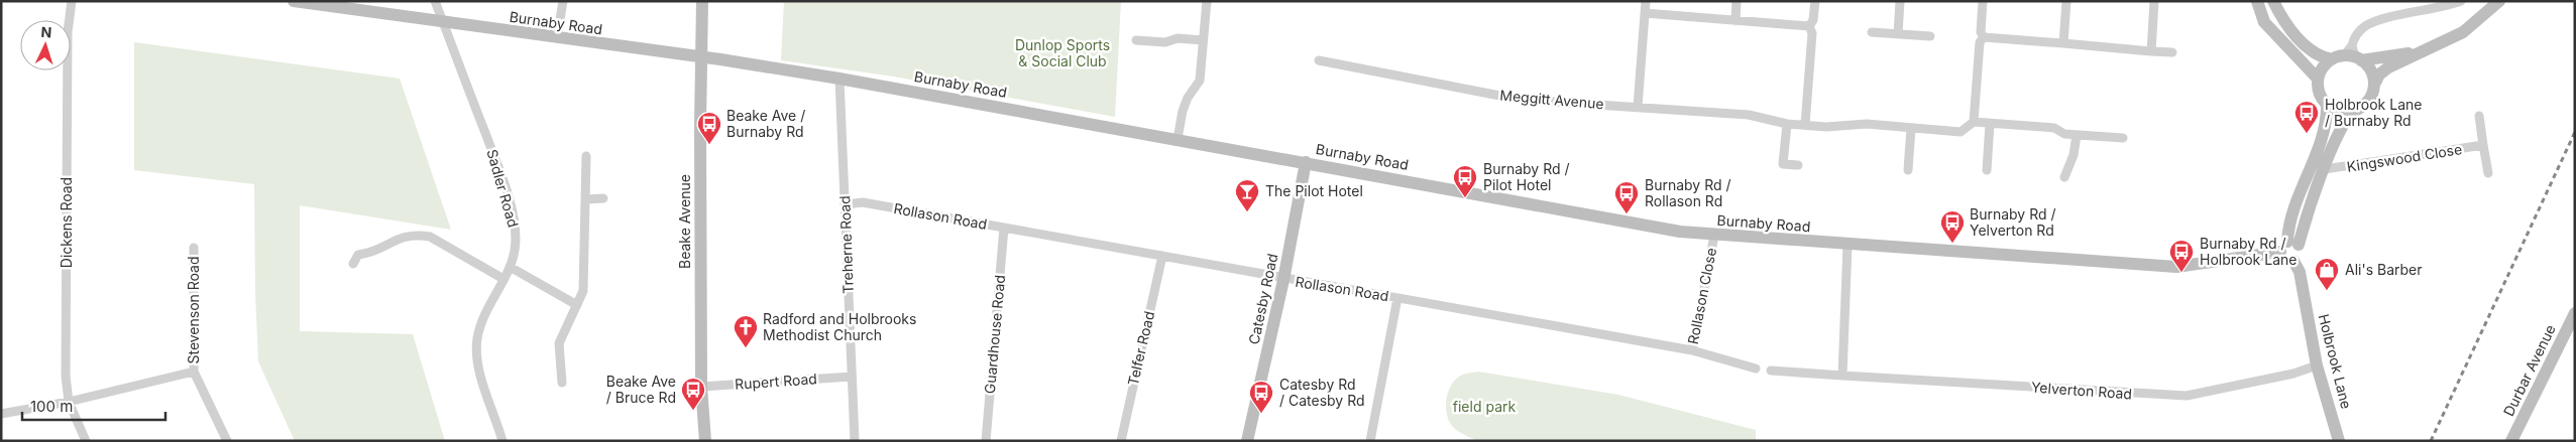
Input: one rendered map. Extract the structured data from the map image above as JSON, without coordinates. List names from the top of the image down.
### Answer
{
  "streets": {
    "street": [
      "Burnaby Road",
      "Meggitt Avenue",
      "Kingswood Close",
      "Sadler Road",
      "Rollason Road",
      "Beake Avenue",
      "Dickens Road",
      "Treherne Road",
      "Rollason Close",
      "Catesby Road",
      "Stevenson Road",
      "Guardhouse Road",
      "Telfer Road",
      "Holbrook Lane",
      "Durbar Avenue",
      "Rupert Road",
      "Yelverton Road"
    ]
  },
  "crossings": [
    ["Burnaby Road", "Sadler Road"],
    ["Burnaby Road", "Beake Avenue"],
    ["Burnaby Road", "Treherne Road"],
    ["Burnaby Road", "Rollason Close"],
    ["Burnaby Road", "Catesby Road"],
    ["Burnaby Road", "Holbrook Lane"],
    ["Rollason Road", "Treherne Road"],
    ["Rollason Road", "Rollason Close"],
    ["Rollason Road", "Catesby Road"],
    ["Rollason Road", "Guardhouse Road"],
    ["Rollason Road", "Telfer Road"],
    ["Beake Avenue", "Rupert Road"],
    ["Dickens Road", "Stevenson Road"],
    ["Treherne Road", "Rupert Road"],
    ["Holbrook Lane", "Yelverton Road"]
  ],
  "parks": ["Dunlop Sports & Social Club", "field park"],
  "places": {
    "bus stop": [
      "Holbrook Lane / Burnaby Rd",
      "Beake Ave / Burnaby Rd",
      "Burnaby Rd / Pilot Hotel",
      "Burnaby Rd / Rollason Rd",
      "Burnaby Rd / Yelverton Rd",
      "Burnaby Rd / Holbrook Lane",
      "Beake Ave / Bruce Rd",
      "Catesby Rd / Catesby Rd"
    ],
    "bar": ["The Pilot Hotel"],
    "shop": ["Ali's Barber"],
    "church": ["Radford and Holbrooks Methodist Church"]
  },
  "scale_bar": "100 m",
  "north": "top"
}
